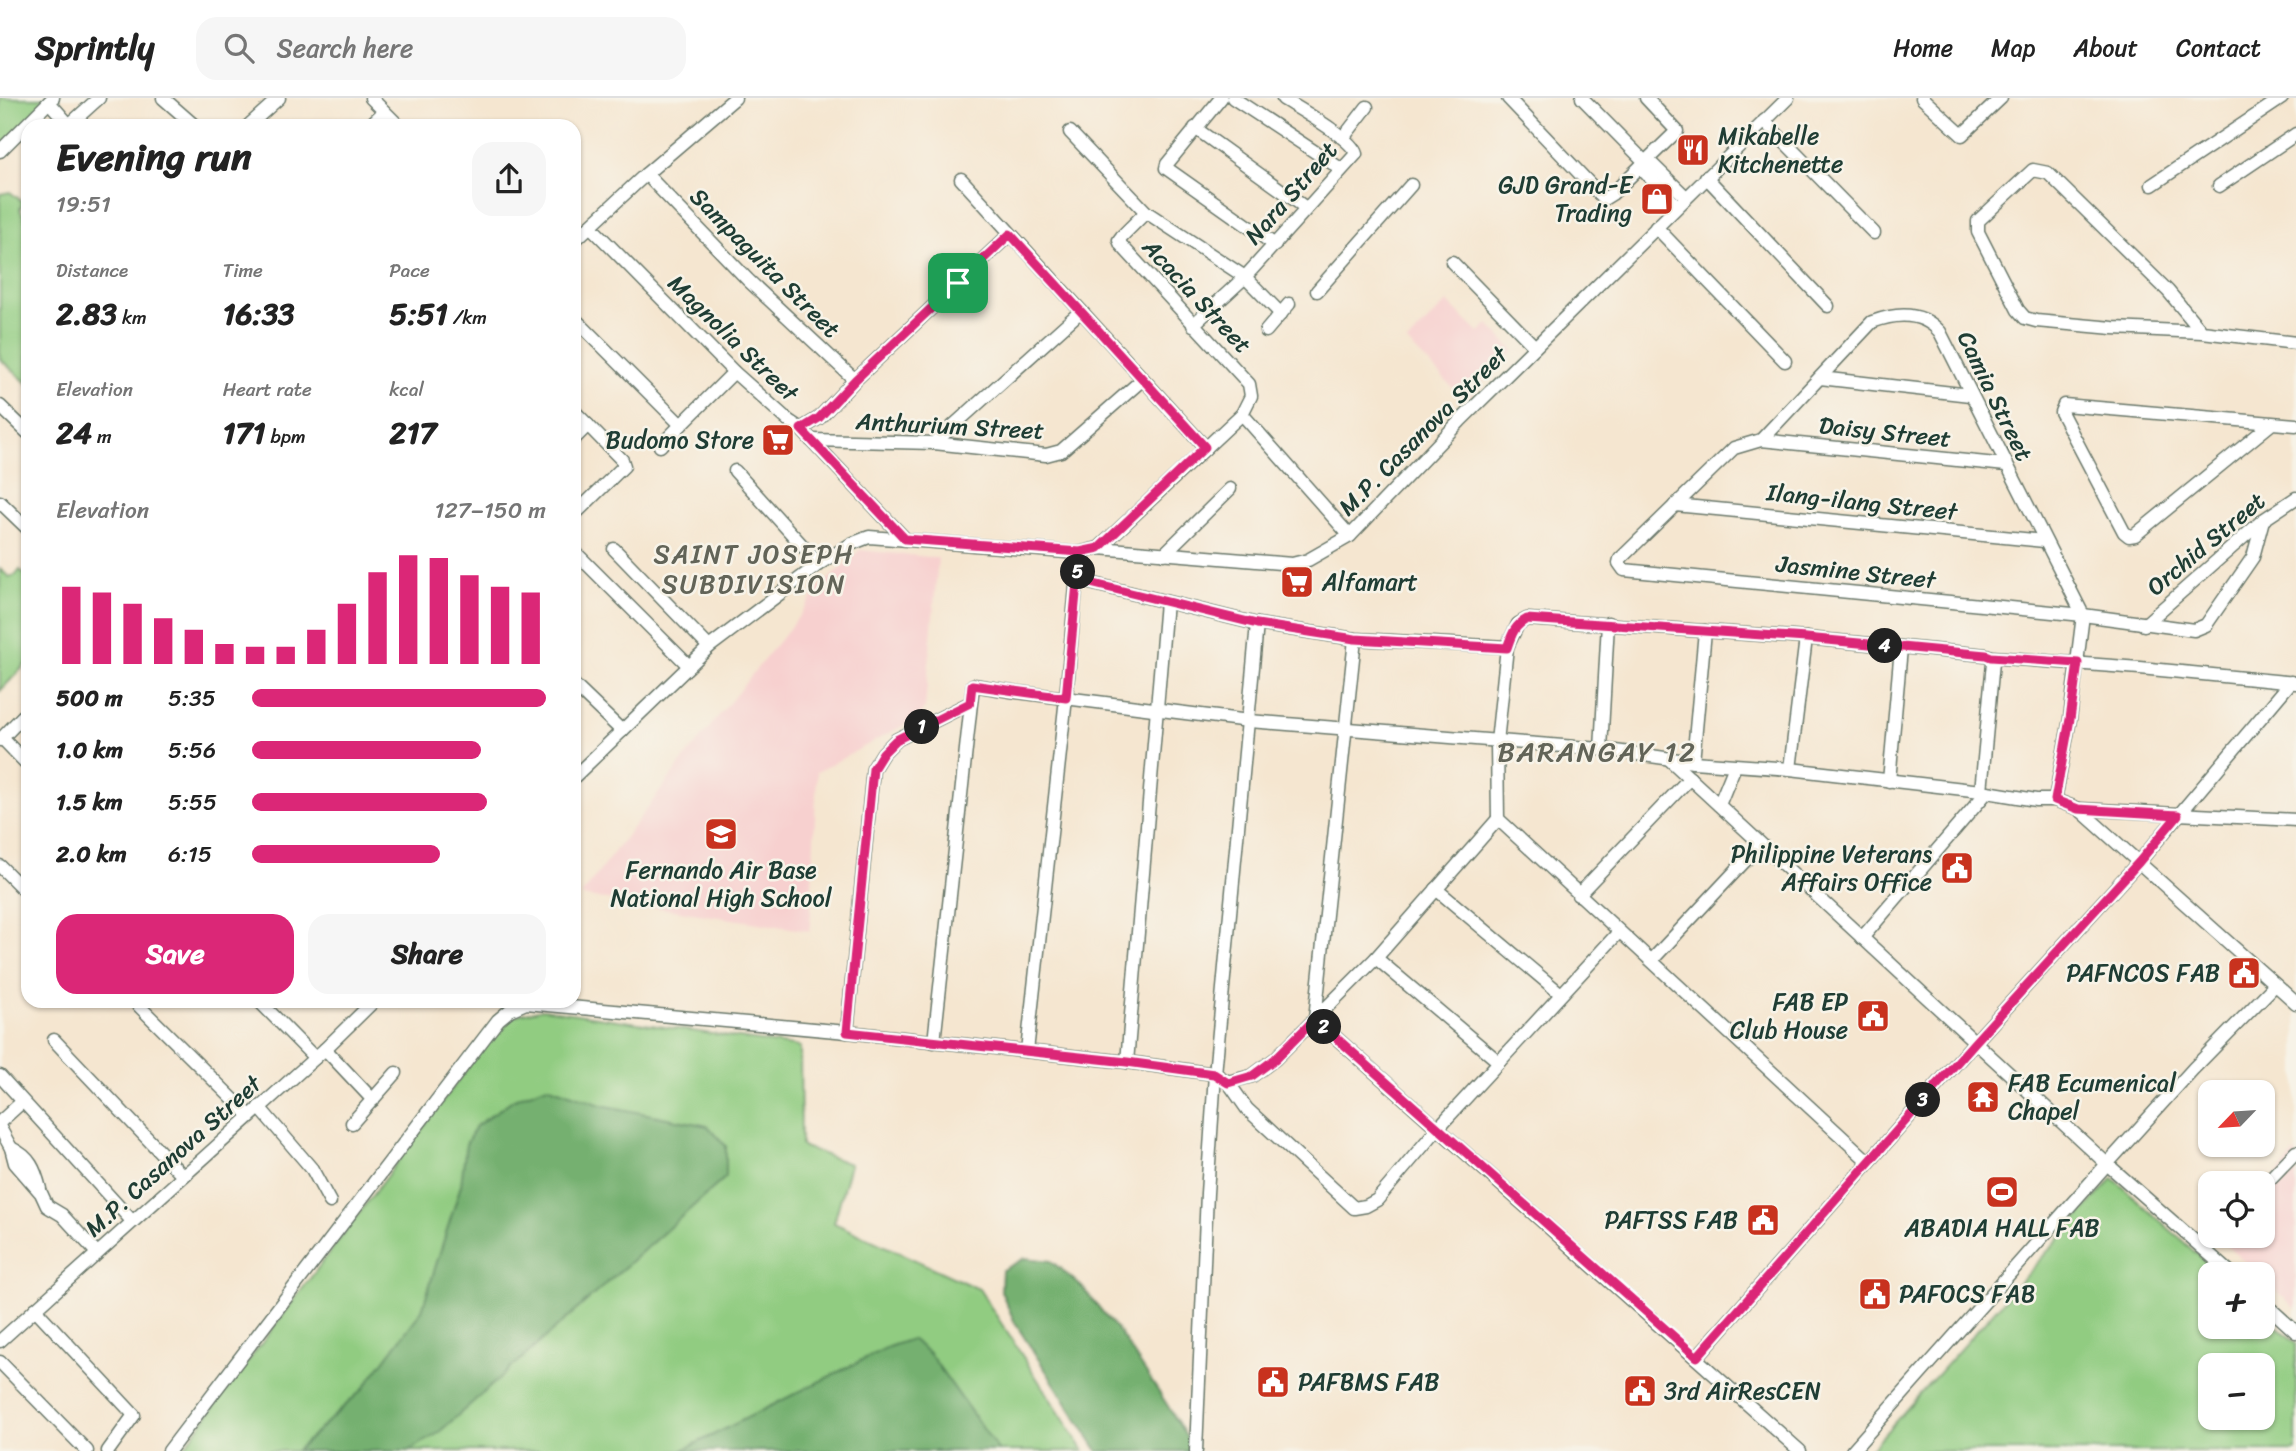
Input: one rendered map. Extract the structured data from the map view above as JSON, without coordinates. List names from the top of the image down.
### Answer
{
  "streets": {
    "street": [
      "Nara Street",
      "Sampaguita Street",
      "Acacia Street",
      "Magnolia Street",
      "Camia Street",
      "Anthurium Street",
      "M.P. Casanova Street",
      "Daisy Street",
      "Ilang-ilang Street",
      "Orchid Street",
      "Jasmine Street"
    ]
  },
  "crossings": [
    ["Nara Street", "Acacia Street"],
    ["Magnolia Street", "Anthurium Street"],
    ["Magnolia Street", "M.P. Casanova Street"],
    ["Camia Street", "Daisy Street"],
    ["Camia Street", "Ilang-ilang Street"],
    ["Camia Street", "Jasmine Street"],
    ["Ilang-ilang Street", "Jasmine Street"],
    ["Orchid Street", "Jasmine Street"]
  ],
  "districts": ["SAINT JOSEPH SUBDIVISION", "BARANGAY 12"],
  "places": {
    "restaurant": ["Mikabelle Kitchenette"],
    "shop": ["GJD Grand-E Trading"],
    "supermarket": ["Budomo Store", "Alfamart"],
    "school or university": ["Fernando Air Base National High School"],
    "public building": [
      "Philippine Veterans Affairs Office",
      "PAFNCOS FAB",
      "FAB EP Club House",
      "PAFTSS FAB",
      "PAFOCS FAB",
      "PAFBMS FAB",
      "3rd AirResCEN"
    ],
    "temple": ["FAB Ecumenical Chapel"],
    "sports": ["ABADIA HALL FAB"]
  },
  "north": "bottom left",
  "page": {
    "header": "Sprintly",
    "search": "Search here",
    "nav": [
      "Home",
      "Map",
      "About",
      "Contact"
    ],
    "heading": ["Evening run", "19:51"],
    "stats": [
      ["Distance", "2.83 km"],
      ["Time", "16:33"],
      ["Pace", "5:51 /km"],
      ["Elevation", "24 m"],
      ["Heart rate", "171 bpm"],
      ["kcal", "217"]
    ],
    "chart": ["Elevation", "127–150 m"],
    "pins": [
      "5",
      "4",
      "1",
      "2",
      "3"
    ],
    "list": [
      {
        "name": "500 m",
        "note": "5:35"
      },
      {
        "name": "1.0 km",
        "note": "5:56"
      },
      {
        "name": "1.5 km",
        "note": "5:55"
      },
      {
        "name": "2.0 km",
        "note": "6:15"
      }
    ],
    "buttons": ["Save", "Share"],
    "map_buttons": ["+", "−"]
  }
}
